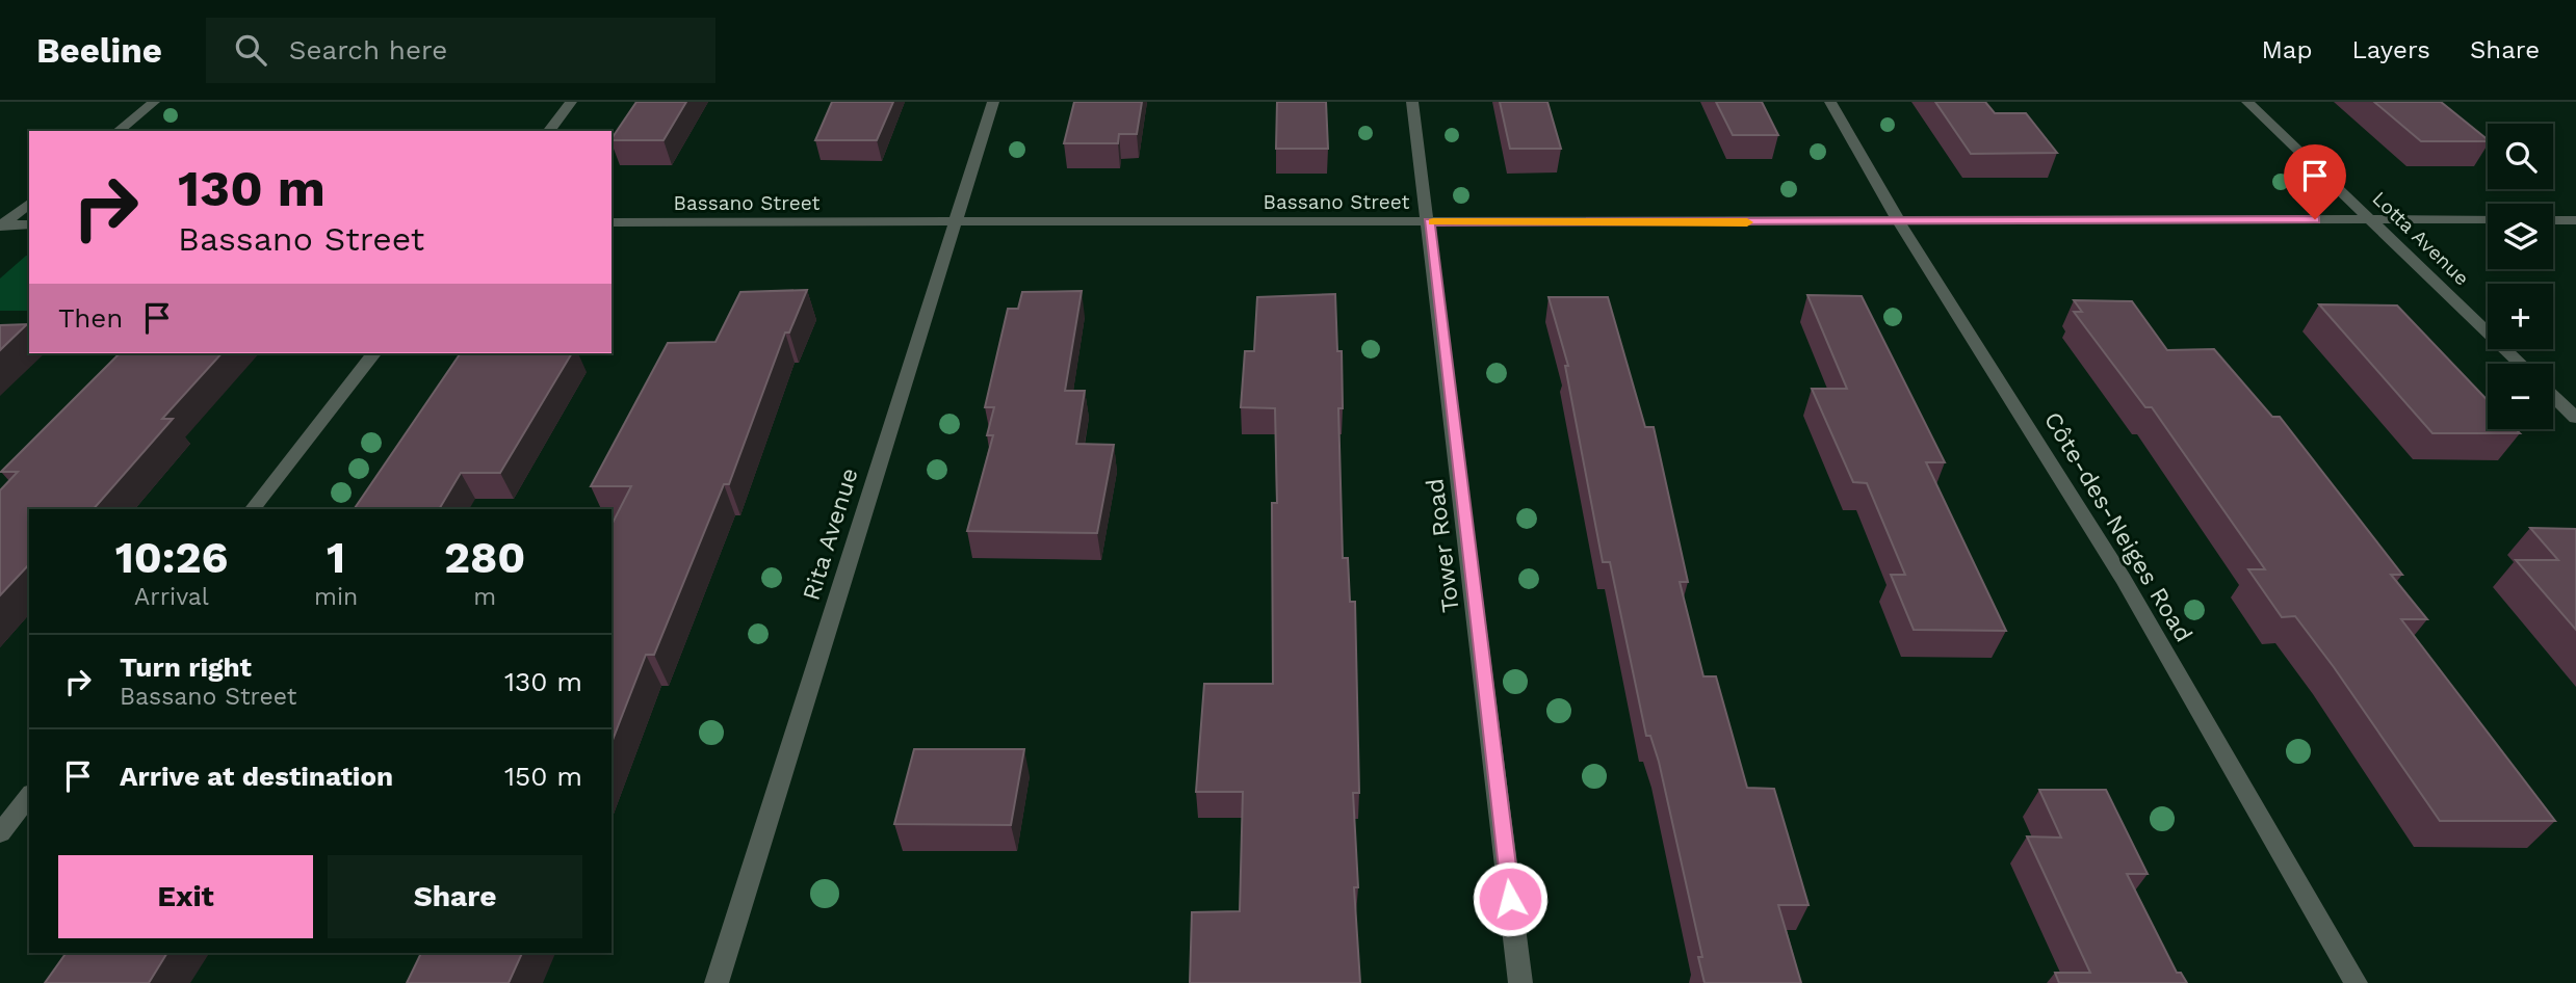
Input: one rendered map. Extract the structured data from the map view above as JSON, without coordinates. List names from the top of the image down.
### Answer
{
  "streets": {
    "street": [
      "Bassano Street",
      "Lotta Avenue",
      "Côte-des-Neiges Road",
      "Rita Avenue",
      "Tower Road"
    ]
  },
  "crossings": [
    ["Bassano Street", "Lotta Avenue"],
    ["Bassano Street", "Côte-des-Neiges Road"],
    ["Bassano Street", "Rita Avenue"],
    ["Bassano Street", "Tower Road"]
  ],
  "page": {
    "header": "Beeline",
    "search": "Search here",
    "nav": ["Map", "Layers", "Share"],
    "map_buttons": ["+", "−"],
    "turn": ["130 m", "Bassano Street"],
    "then": "Then",
    "eta": [
      "10:26",
      "Arrival",
      "1",
      "min",
      "280",
      "m"
    ],
    "list": [
      {
        "name": "Turn right",
        "note": "Bassano Street",
        "value": "130 m"
      },
      {
        "name": "Arrive at destination",
        "value": "150 m"
      }
    ],
    "buttons": ["Exit", "Share"]
  }
}
